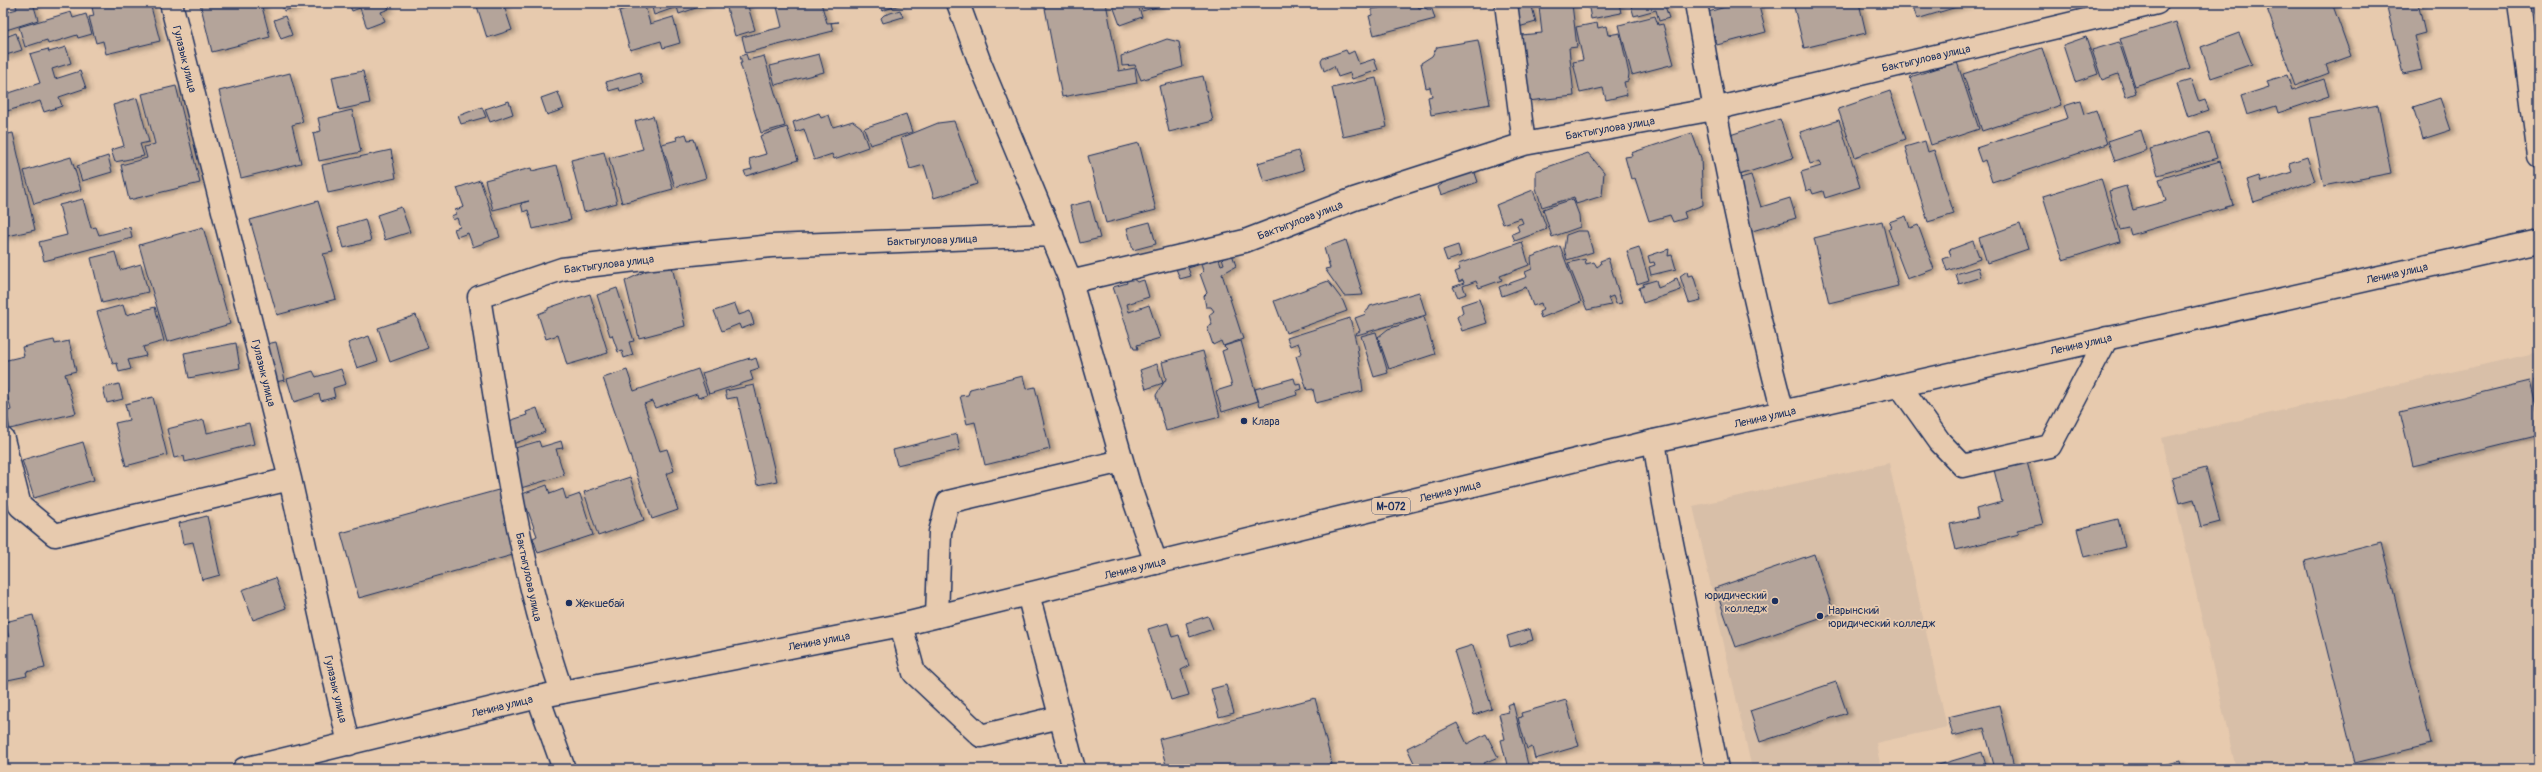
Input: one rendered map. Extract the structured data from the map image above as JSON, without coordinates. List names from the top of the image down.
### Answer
{
  "streets": {
    "street": [
      "Бактыгулова улица",
      "Гулазык улица",
      "Ленина улица",
      "М-072"
    ]
  },
  "crossings": [
    ["Бактыгулова улица", "Ленина улица"],
    ["Гулазык улица", "Ленина улица"]
  ],
  "places": [
    "Клара",
    "юридический колледж",
    "Жекшебай",
    "Нарынский юридический колледж"
  ]
}
